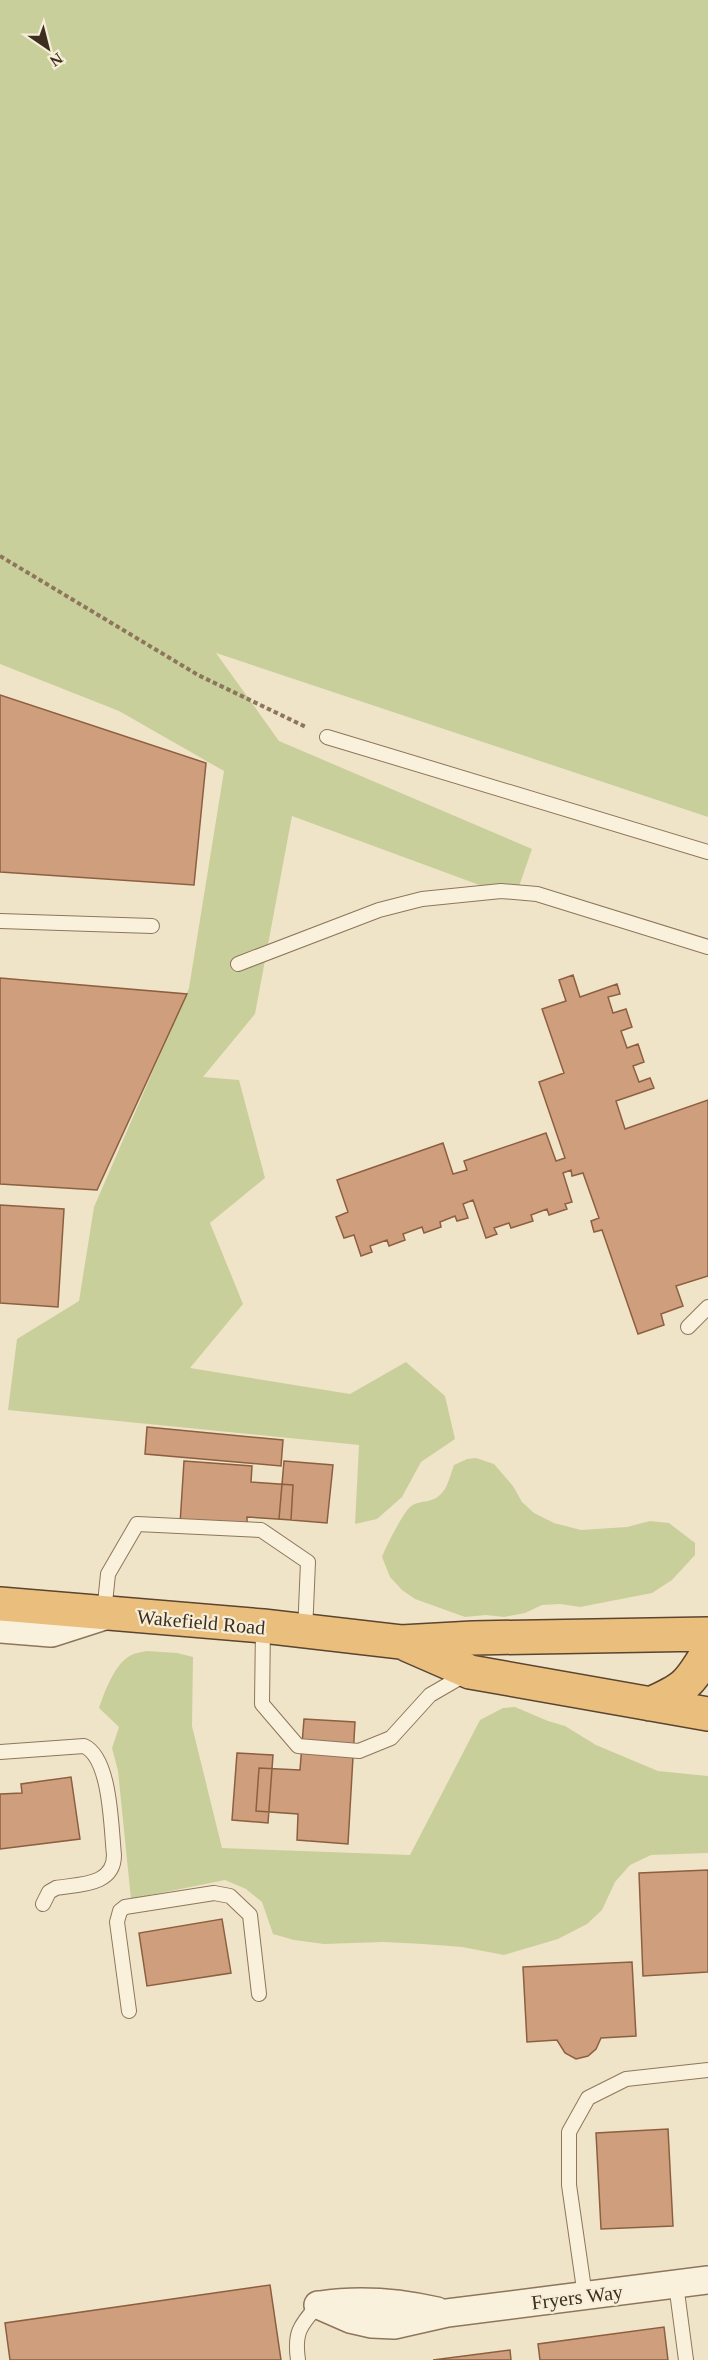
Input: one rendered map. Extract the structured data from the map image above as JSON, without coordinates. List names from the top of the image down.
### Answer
{
  "streets": {
    "highway": ["Wakefield Road"],
    "street": ["Fryers Way"]
  },
  "north": "bottom right"
}
